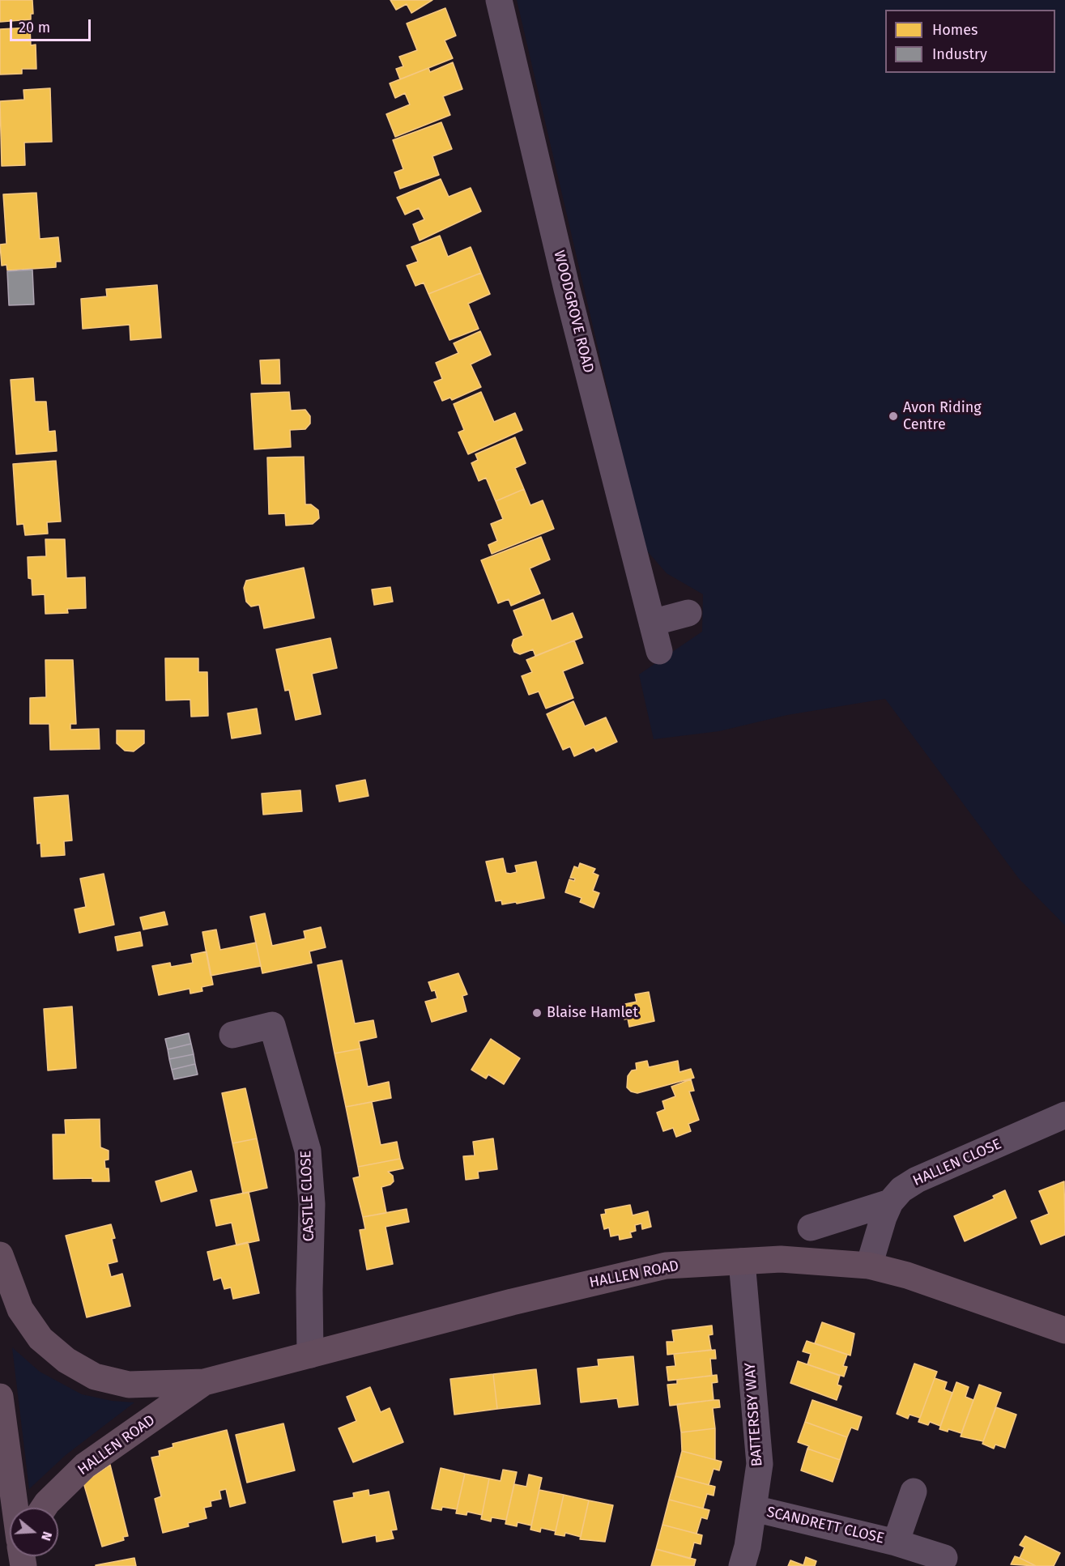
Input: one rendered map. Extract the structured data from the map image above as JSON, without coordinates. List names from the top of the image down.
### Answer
{
  "streets": {
    "main road": ["HALLEN ROAD"],
    "street": [
      "WOODGROVE ROAD",
      "HALLEN CLOSE",
      "CASTLE CLOSE",
      "BATTERSBY WAY",
      "SCANDRETT CLOSE"
    ]
  },
  "crossings": [
    ["HALLEN CLOSE", "HALLEN ROAD"],
    ["CASTLE CLOSE", "HALLEN ROAD"],
    ["HALLEN ROAD", "BATTERSBY WAY"],
    ["BATTERSBY WAY", "SCANDRETT CLOSE"]
  ],
  "places": ["Avon Riding Centre", "Blaise Hamlet"],
  "legend": ["Homes", "Industry"],
  "scale_bar": "20 m",
  "north": "right"
}
